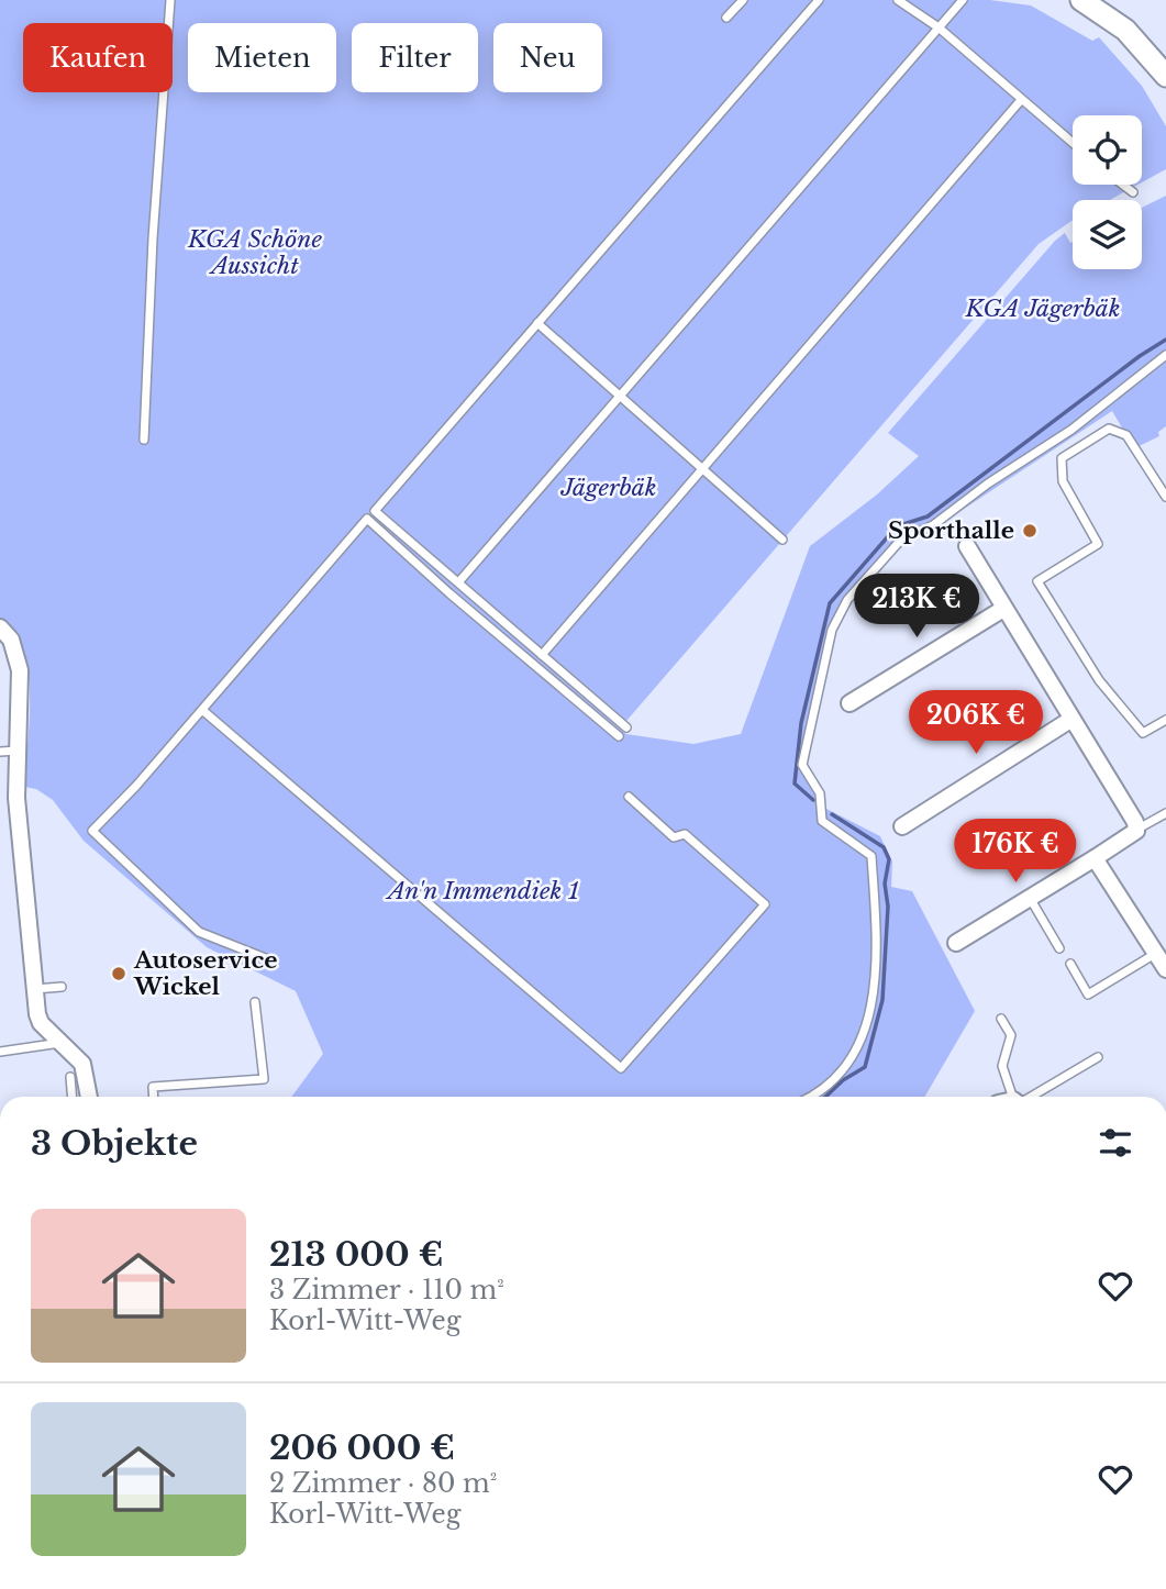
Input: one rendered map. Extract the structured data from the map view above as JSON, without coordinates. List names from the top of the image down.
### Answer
{
  "parks": [
    "KGA Schöne Aussicht",
    "KGA Jägerbäk",
    "Jägerbäk",
    "An'n Immendiek 1"
  ],
  "places": ["Sporthalle", "Autoservice Wickel"],
  "page": {
    "chip": [
      "Kaufen",
      "Mieten",
      "Filter",
      "Neu"
    ],
    "price": ["213K €", "206K €", "176K €"],
    "heading": "3 Objekte",
    "list": [
      {
        "name": "213 000 €",
        "note": "3 Zimmer · 110 m² · Korl-Witt-Weg"
      },
      {
        "name": "206 000 €",
        "note": "2 Zimmer · 80 m² · Korl-Witt-Weg"
      }
    ]
  }
}
